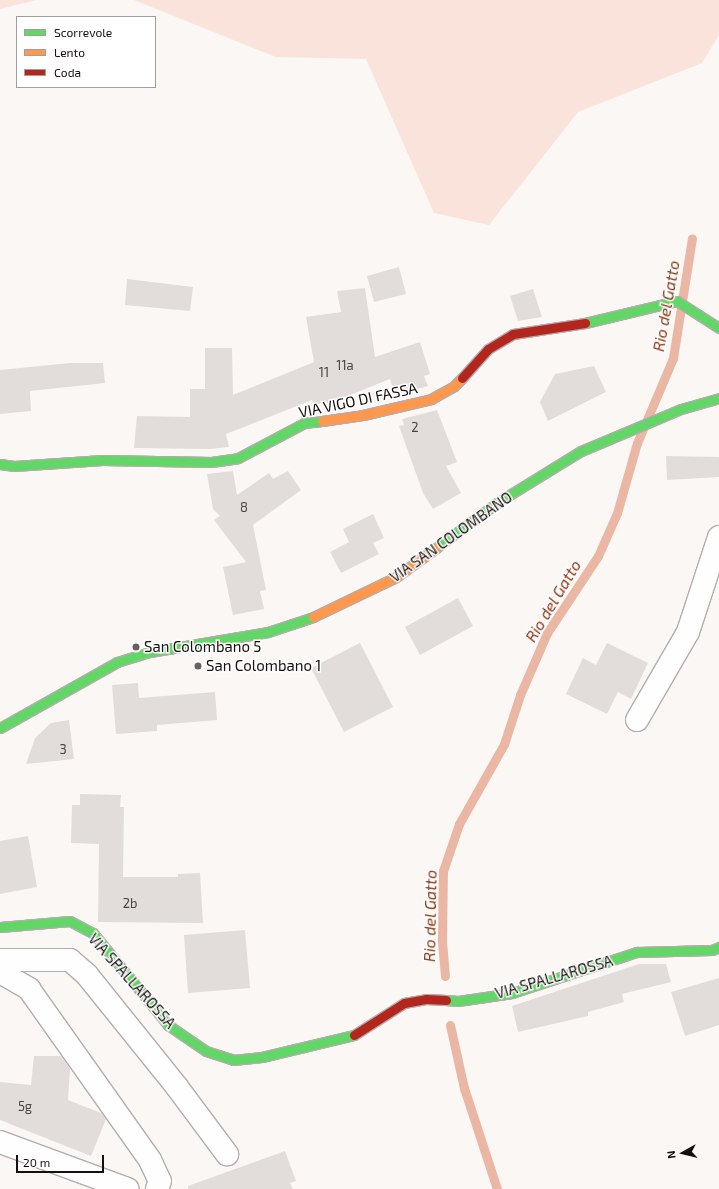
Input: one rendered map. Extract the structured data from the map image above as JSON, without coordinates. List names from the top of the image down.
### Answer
{
  "streets": {
    "street": ["VIA VIGO DI FASSA", "VIA SAN COLOMBANO", "VIA SPALLAROSSA"]
  },
  "water": ["Rio del Gatto"],
  "places": ["San Colombano 5", "San Colombano 1"],
  "house_numbers": [
    "11a",
    "11",
    "2",
    "8",
    "3",
    "2b",
    "5g"
  ],
  "legend": ["Scorrevole", "Lento", "Coda"],
  "scale_bar": "20 m",
  "north": "left"
}
